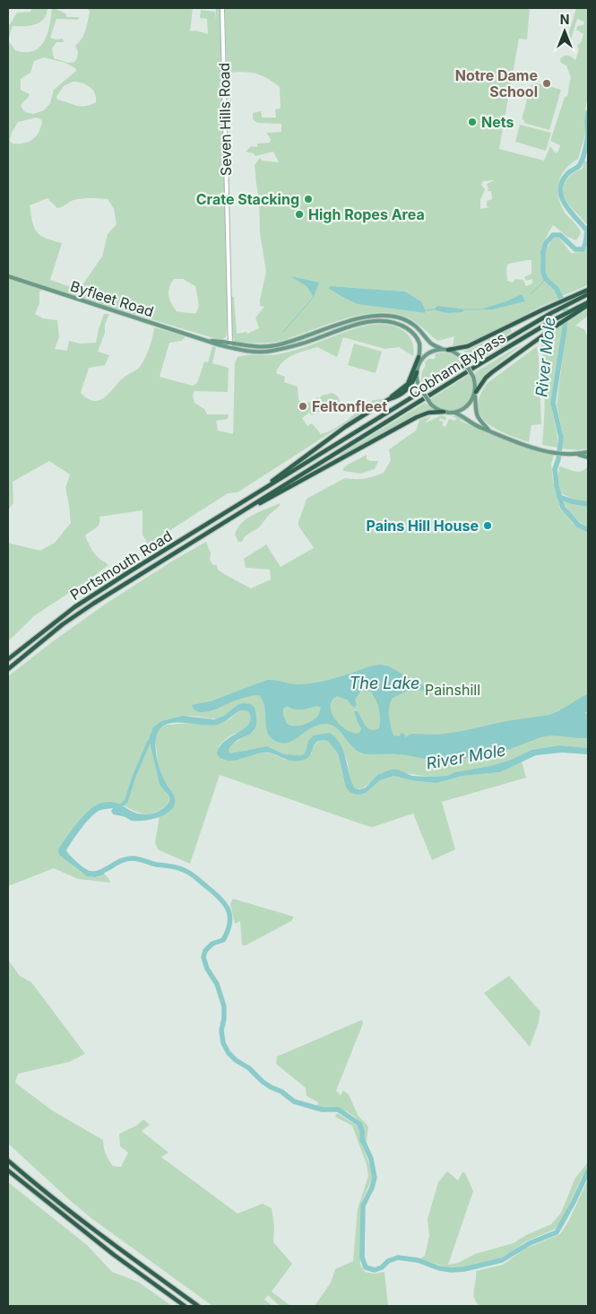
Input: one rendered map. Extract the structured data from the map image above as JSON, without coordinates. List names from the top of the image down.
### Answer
{
  "streets": {
    "highway": ["Cobham Bypass", "Portsmouth Road"],
    "main road": ["Seven Hills Road", "Byfleet Road"]
  },
  "crossings": [
    ["Seven Hills Road", "Byfleet Road"],
    ["Cobham Bypass", "Portsmouth Road"]
  ],
  "water": ["River Mole", "The Lake"],
  "parks": ["Painshill"],
  "places": [
    "Notre Dame School",
    "Nets",
    "Crate Stacking",
    "High Ropes Area",
    "Feltonfleet",
    "Pains Hill House"
  ],
  "north": "top"
}
